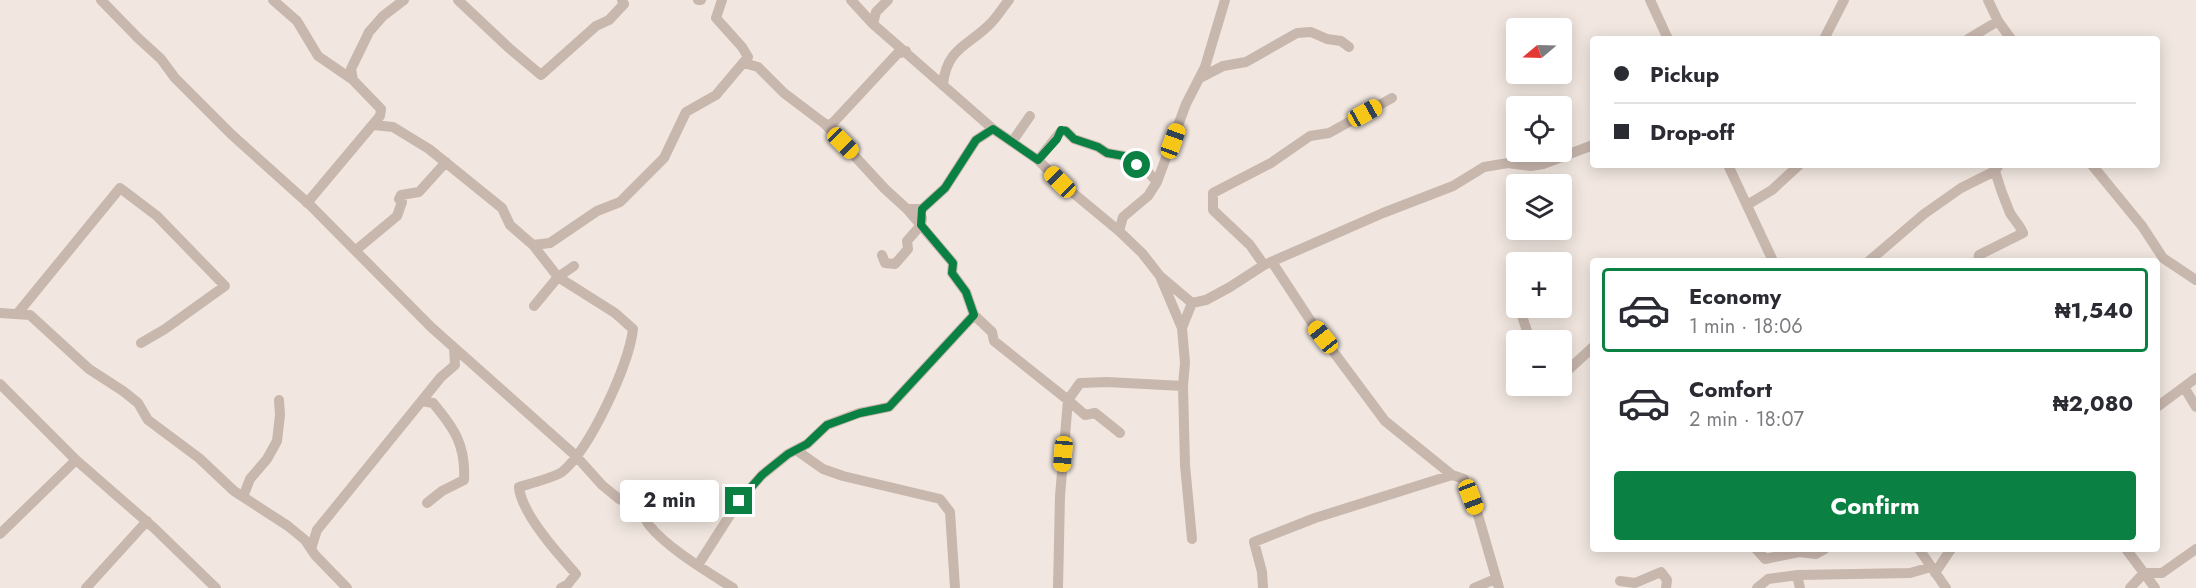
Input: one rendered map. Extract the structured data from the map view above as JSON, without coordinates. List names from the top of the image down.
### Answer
{
  "north": "left",
  "page": {
    "map_buttons": ["+", "−"],
    "banner": ["Pickup", "Drop-off"],
    "list": [
      {
        "name": "Economy",
        "note": "1 min · 18:06",
        "value": "₦1,540"
      },
      {
        "name": "Comfort",
        "note": "2 min · 18:07",
        "value": "₦2,080"
      }
    ],
    "buttons": "Confirm",
    "bubble": "2 min"
  }
}
